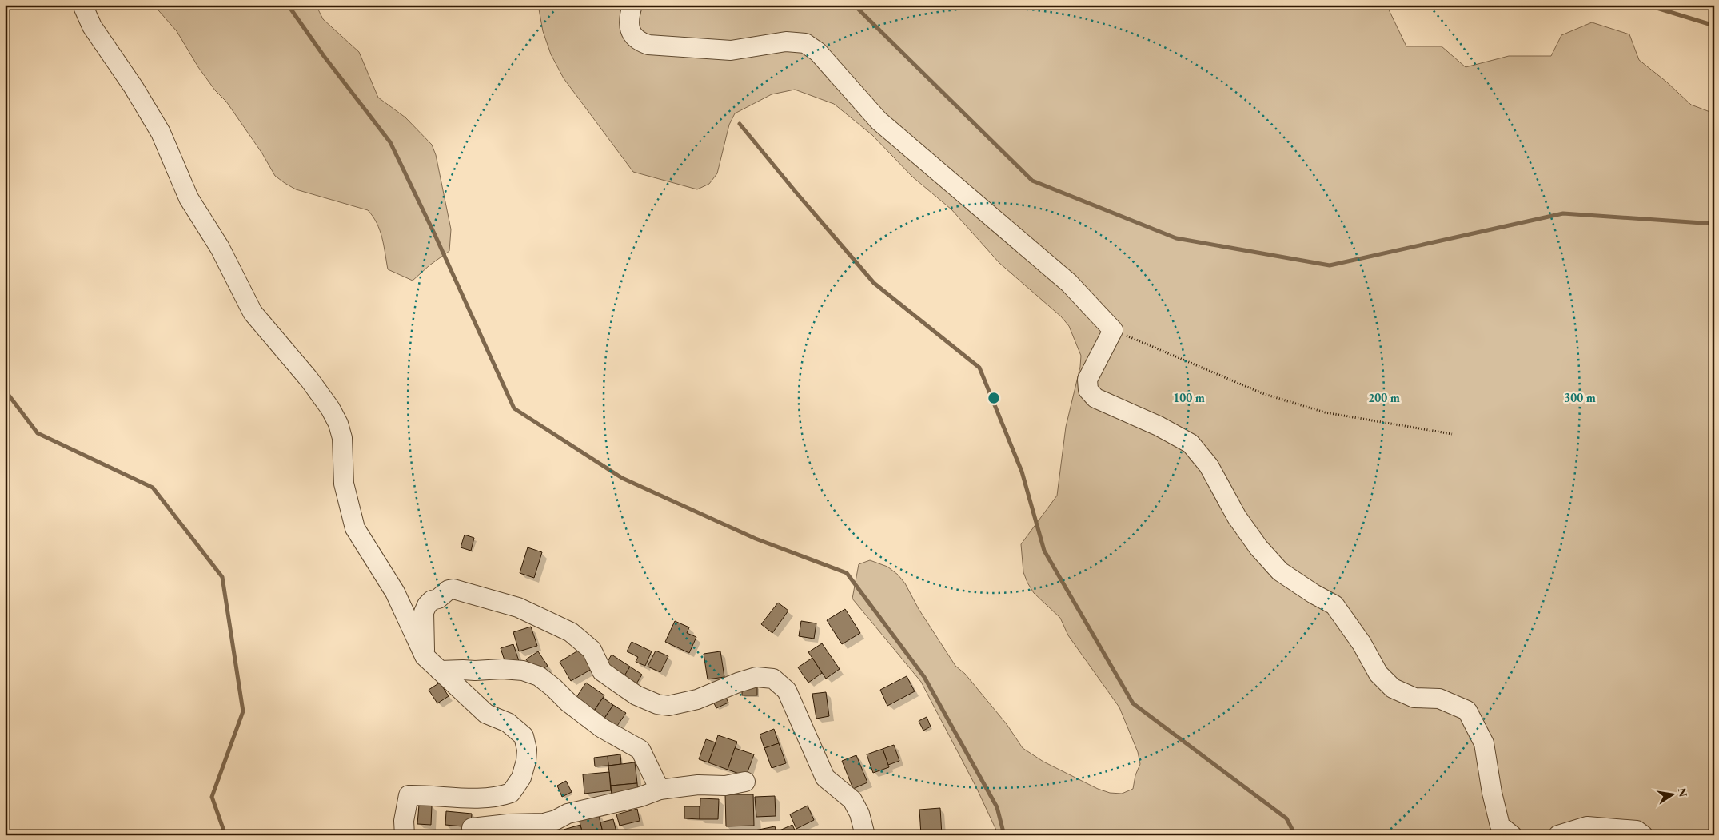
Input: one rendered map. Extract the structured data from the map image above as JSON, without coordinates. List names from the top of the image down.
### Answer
{
  "north": "right",
  "rings": ["100 m", "200 m", "300 m"]
}
